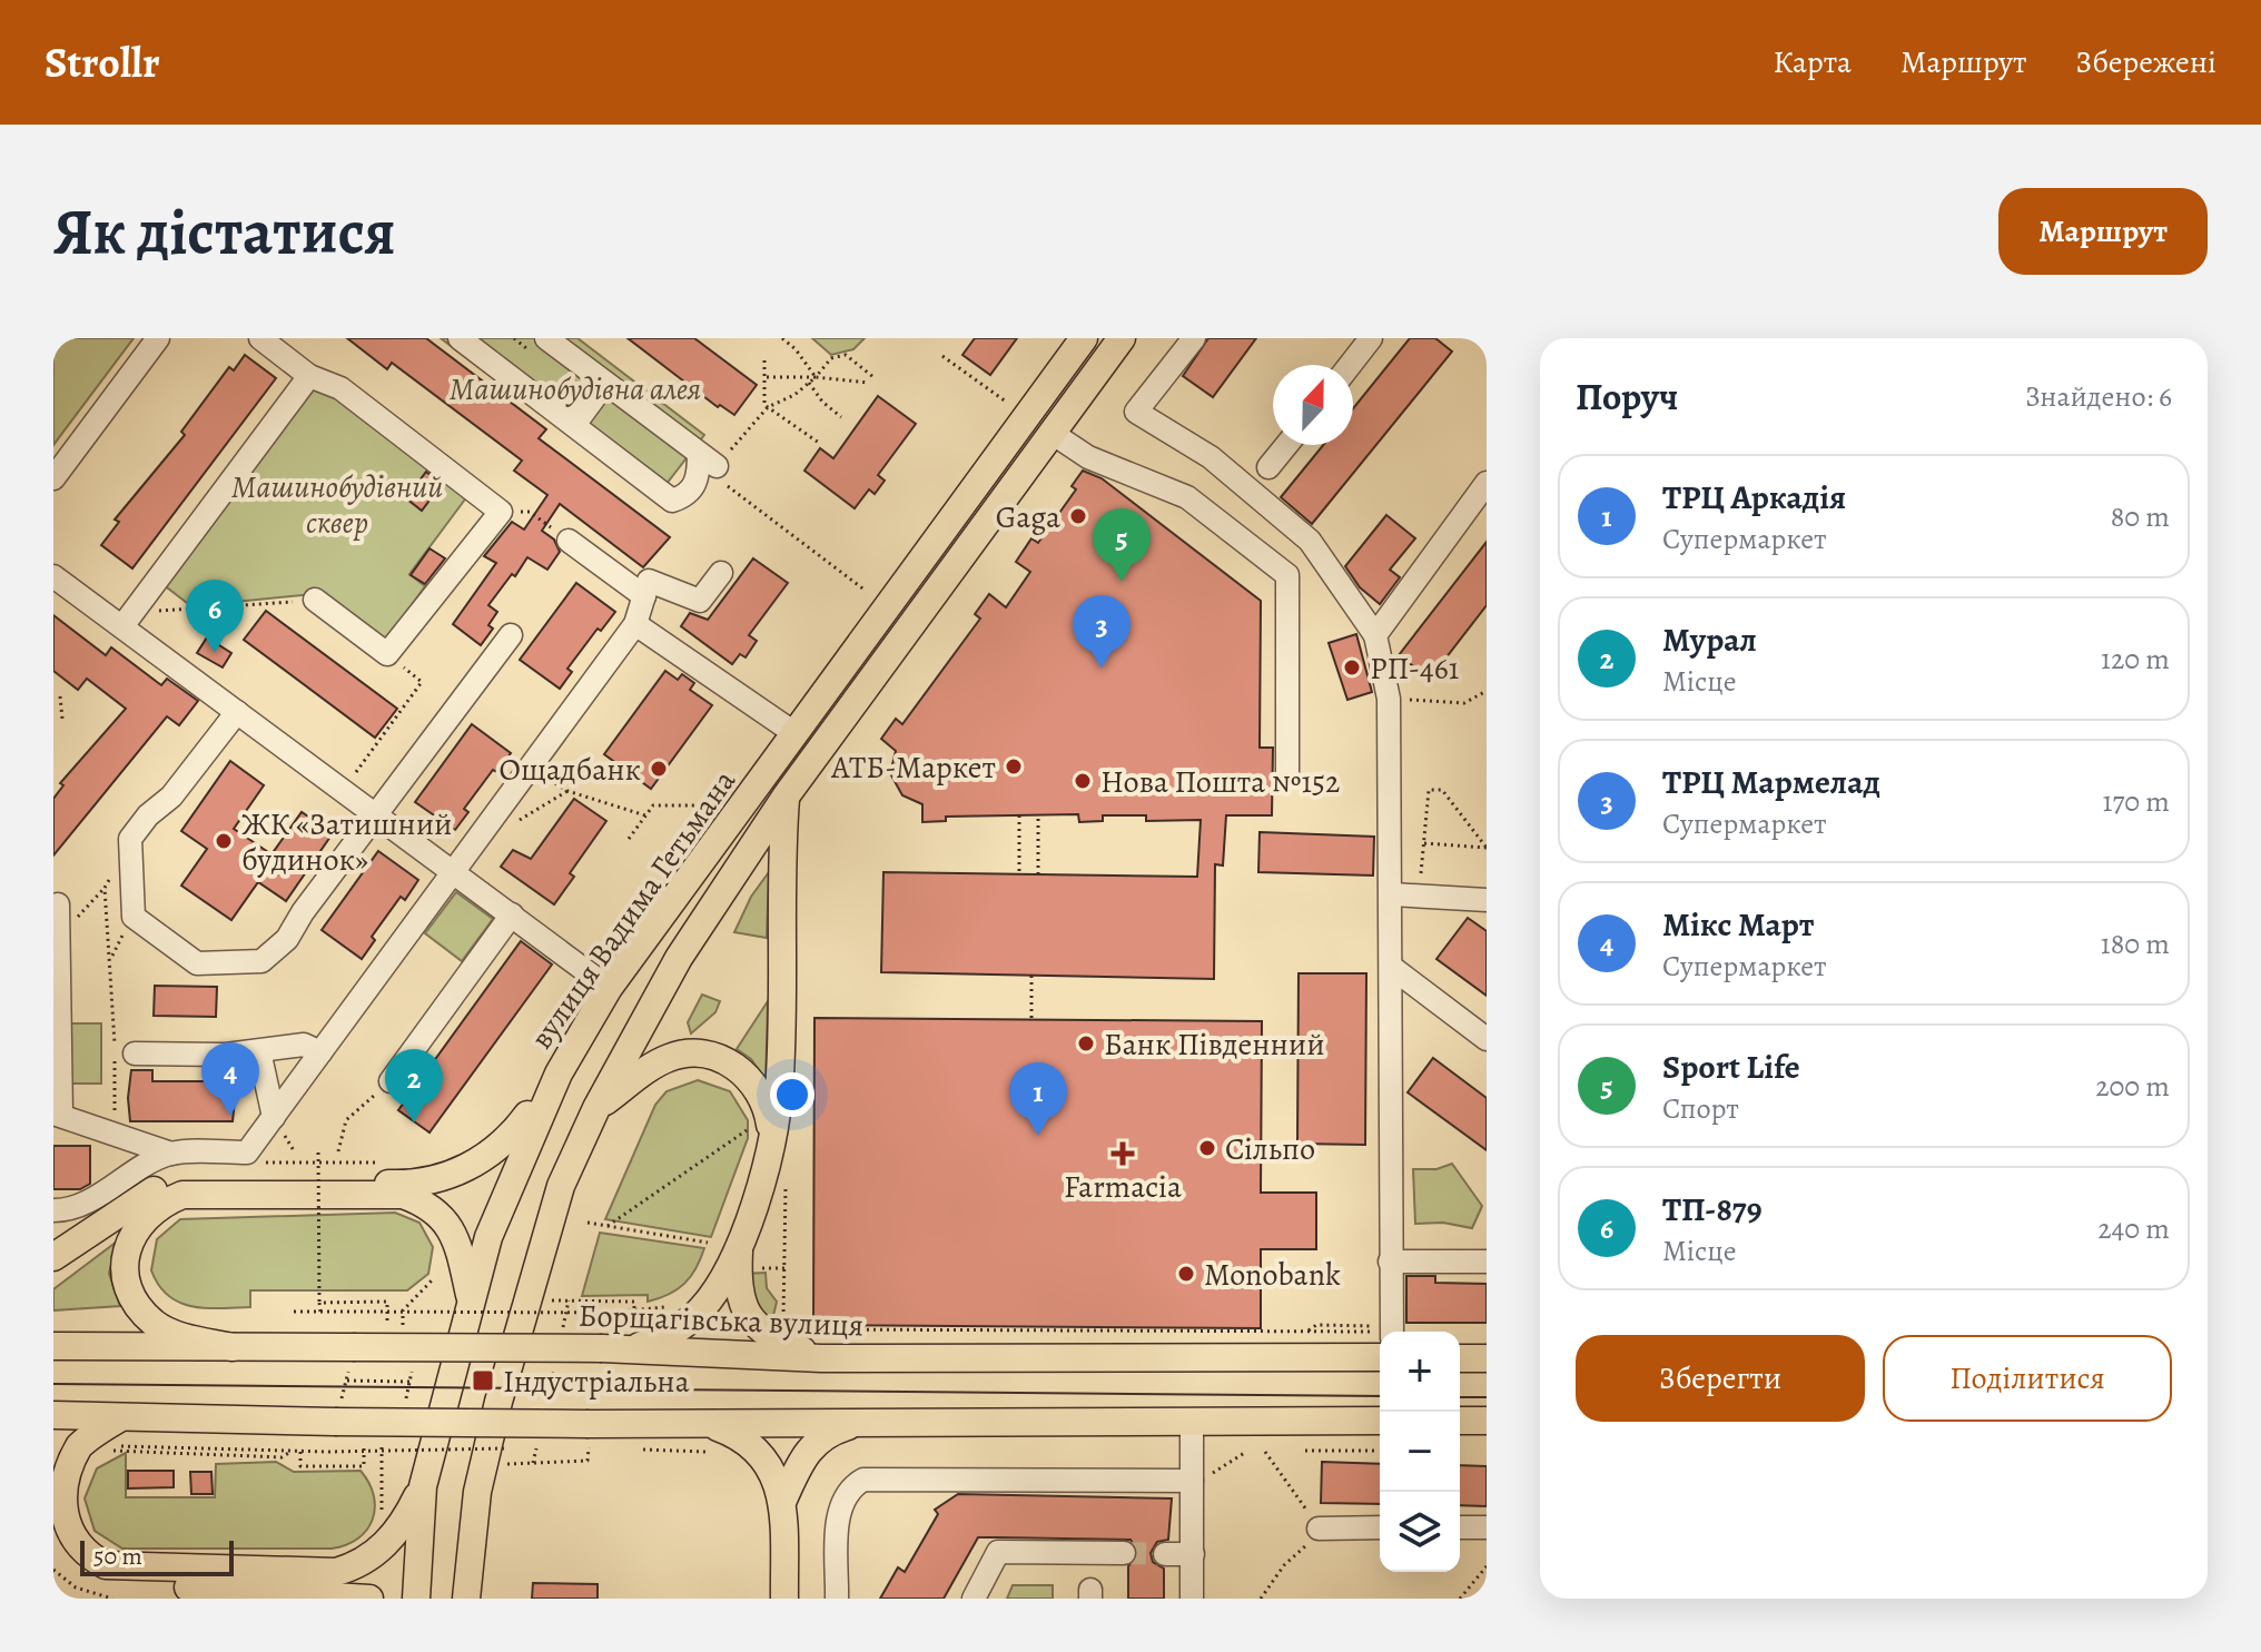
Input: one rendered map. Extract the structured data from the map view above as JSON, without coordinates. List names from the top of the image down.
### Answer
{
  "streets": {
    "main road": ["вулиця Вадима Гетьмана", "Борщагівська вулиця"]
  },
  "parks": ["Машинобудівна алея", "Машинобудівний сквер"],
  "places": {
    "other": [
      "Gaga",
      "РП-461",
      "АТБ-Маркет",
      "Ощадбанк",
      "Нова Пошта №152",
      "ЖК «Затишний будинок»",
      "Банк Південний",
      "Сільпо",
      "Monobank"
    ],
    "health": ["Farmacia"],
    "transit": ["Індустріальна"]
  },
  "scale_bar": "50 m",
  "north": "top",
  "page": {
    "header": "Strollr",
    "nav": ["Карта", "Маршрут", "Збережені"],
    "buttons": [
      "Маршрут",
      ["Зберегти", "Поділитися"]
    ],
    "title": "Як дістатися",
    "heading": ["Поруч", "Знайдено: 6"],
    "list": [
      {
        "mark": "1",
        "name": "ТРЦ Аркадія",
        "note": "Супермаркет",
        "value": "80 m"
      },
      {
        "mark": "2",
        "name": "Мурал",
        "note": "Місце",
        "value": "120 m"
      },
      {
        "mark": "3",
        "name": "ТРЦ Мармелад",
        "note": "Супермаркет",
        "value": "170 m"
      },
      {
        "mark": "4",
        "name": "Мікс Март",
        "note": "Супермаркет",
        "value": "180 m"
      },
      {
        "mark": "5",
        "name": "Sport Life",
        "note": "Спорт",
        "value": "200 m"
      },
      {
        "mark": "6",
        "name": "ТП-879",
        "note": "Місце",
        "value": "240 m"
      }
    ],
    "pins": [
      "5",
      "6",
      "3",
      "4",
      "2",
      "1"
    ],
    "map_buttons": ["+", "−"],
    "scale": "50 m"
  }
}
